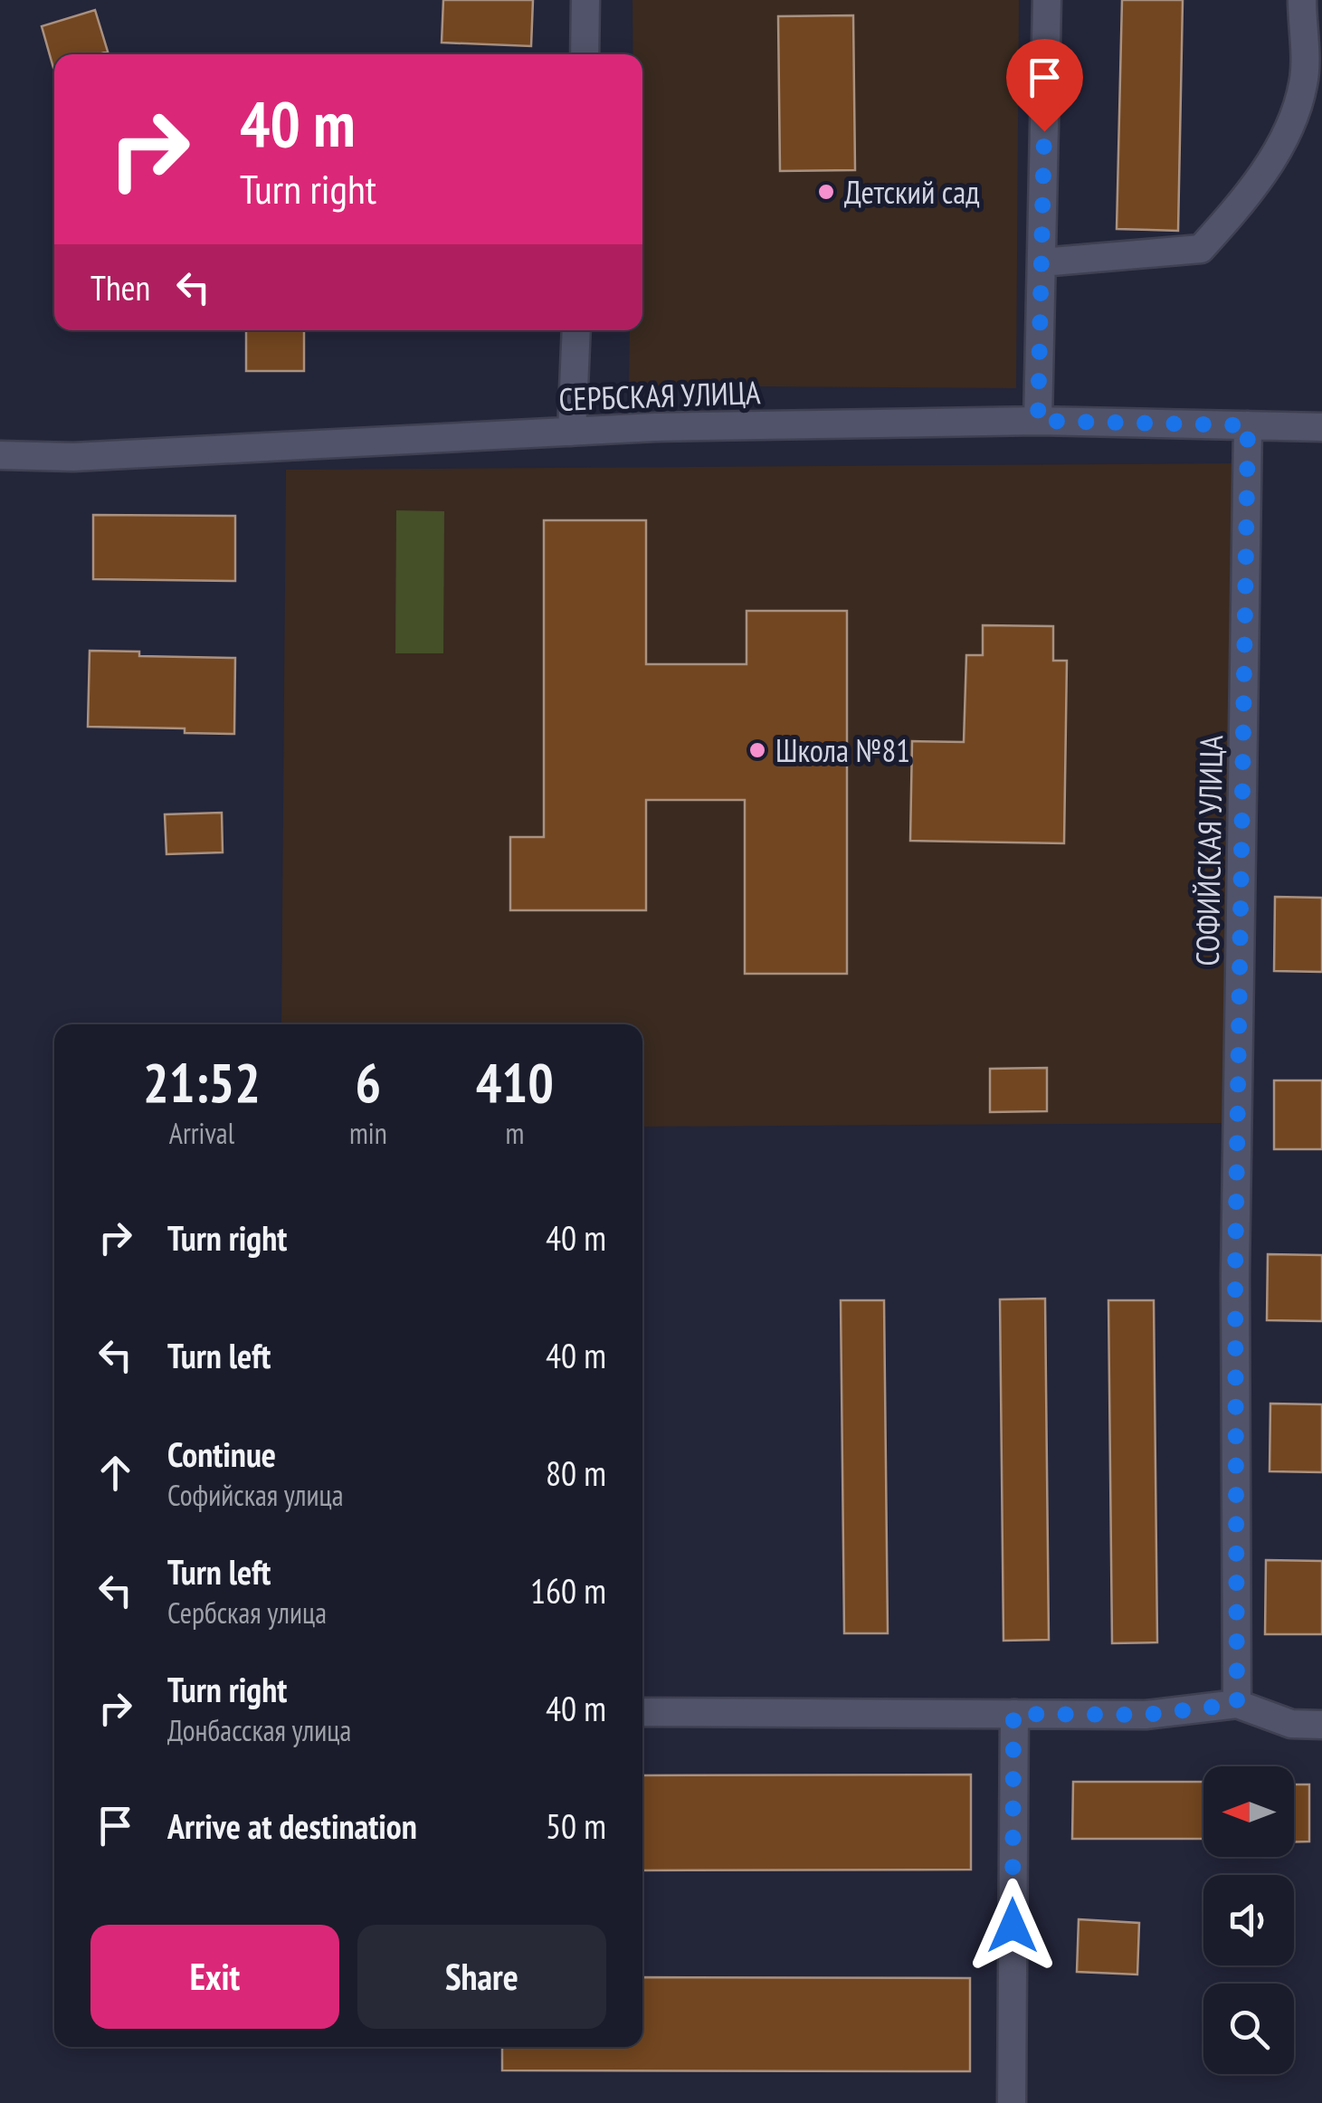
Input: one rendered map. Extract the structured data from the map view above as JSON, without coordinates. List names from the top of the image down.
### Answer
{
  "streets": {
    "street": ["СЕРБСКАЯ УЛИЦА", "СОФИЙСКАЯ УЛИЦА"]
  },
  "crossings": [
    ["СЕРБСКАЯ УЛИЦА", "СОФИЙСКАЯ УЛИЦА"]
  ],
  "places": ["Детский сад", "Школа №81"],
  "north": "left",
  "page": {
    "turn": ["40 m", "Turn right"],
    "then": "Then",
    "eta": [
      "21:52",
      "Arrival",
      "6",
      "min",
      "410",
      "m"
    ],
    "list": [
      {
        "name": "Turn right",
        "value": "40 m"
      },
      {
        "name": "Turn left",
        "value": "40 m"
      },
      {
        "name": "Continue",
        "note": "Софийская улица",
        "value": "80 m"
      },
      {
        "name": "Turn left",
        "note": "Сербская улица",
        "value": "160 m"
      },
      {
        "name": "Turn right",
        "note": "Донбасская улица",
        "value": "40 m"
      },
      {
        "name": "Arrive at destination",
        "value": "50 m"
      }
    ],
    "buttons": ["Exit", "Share"]
  }
}
